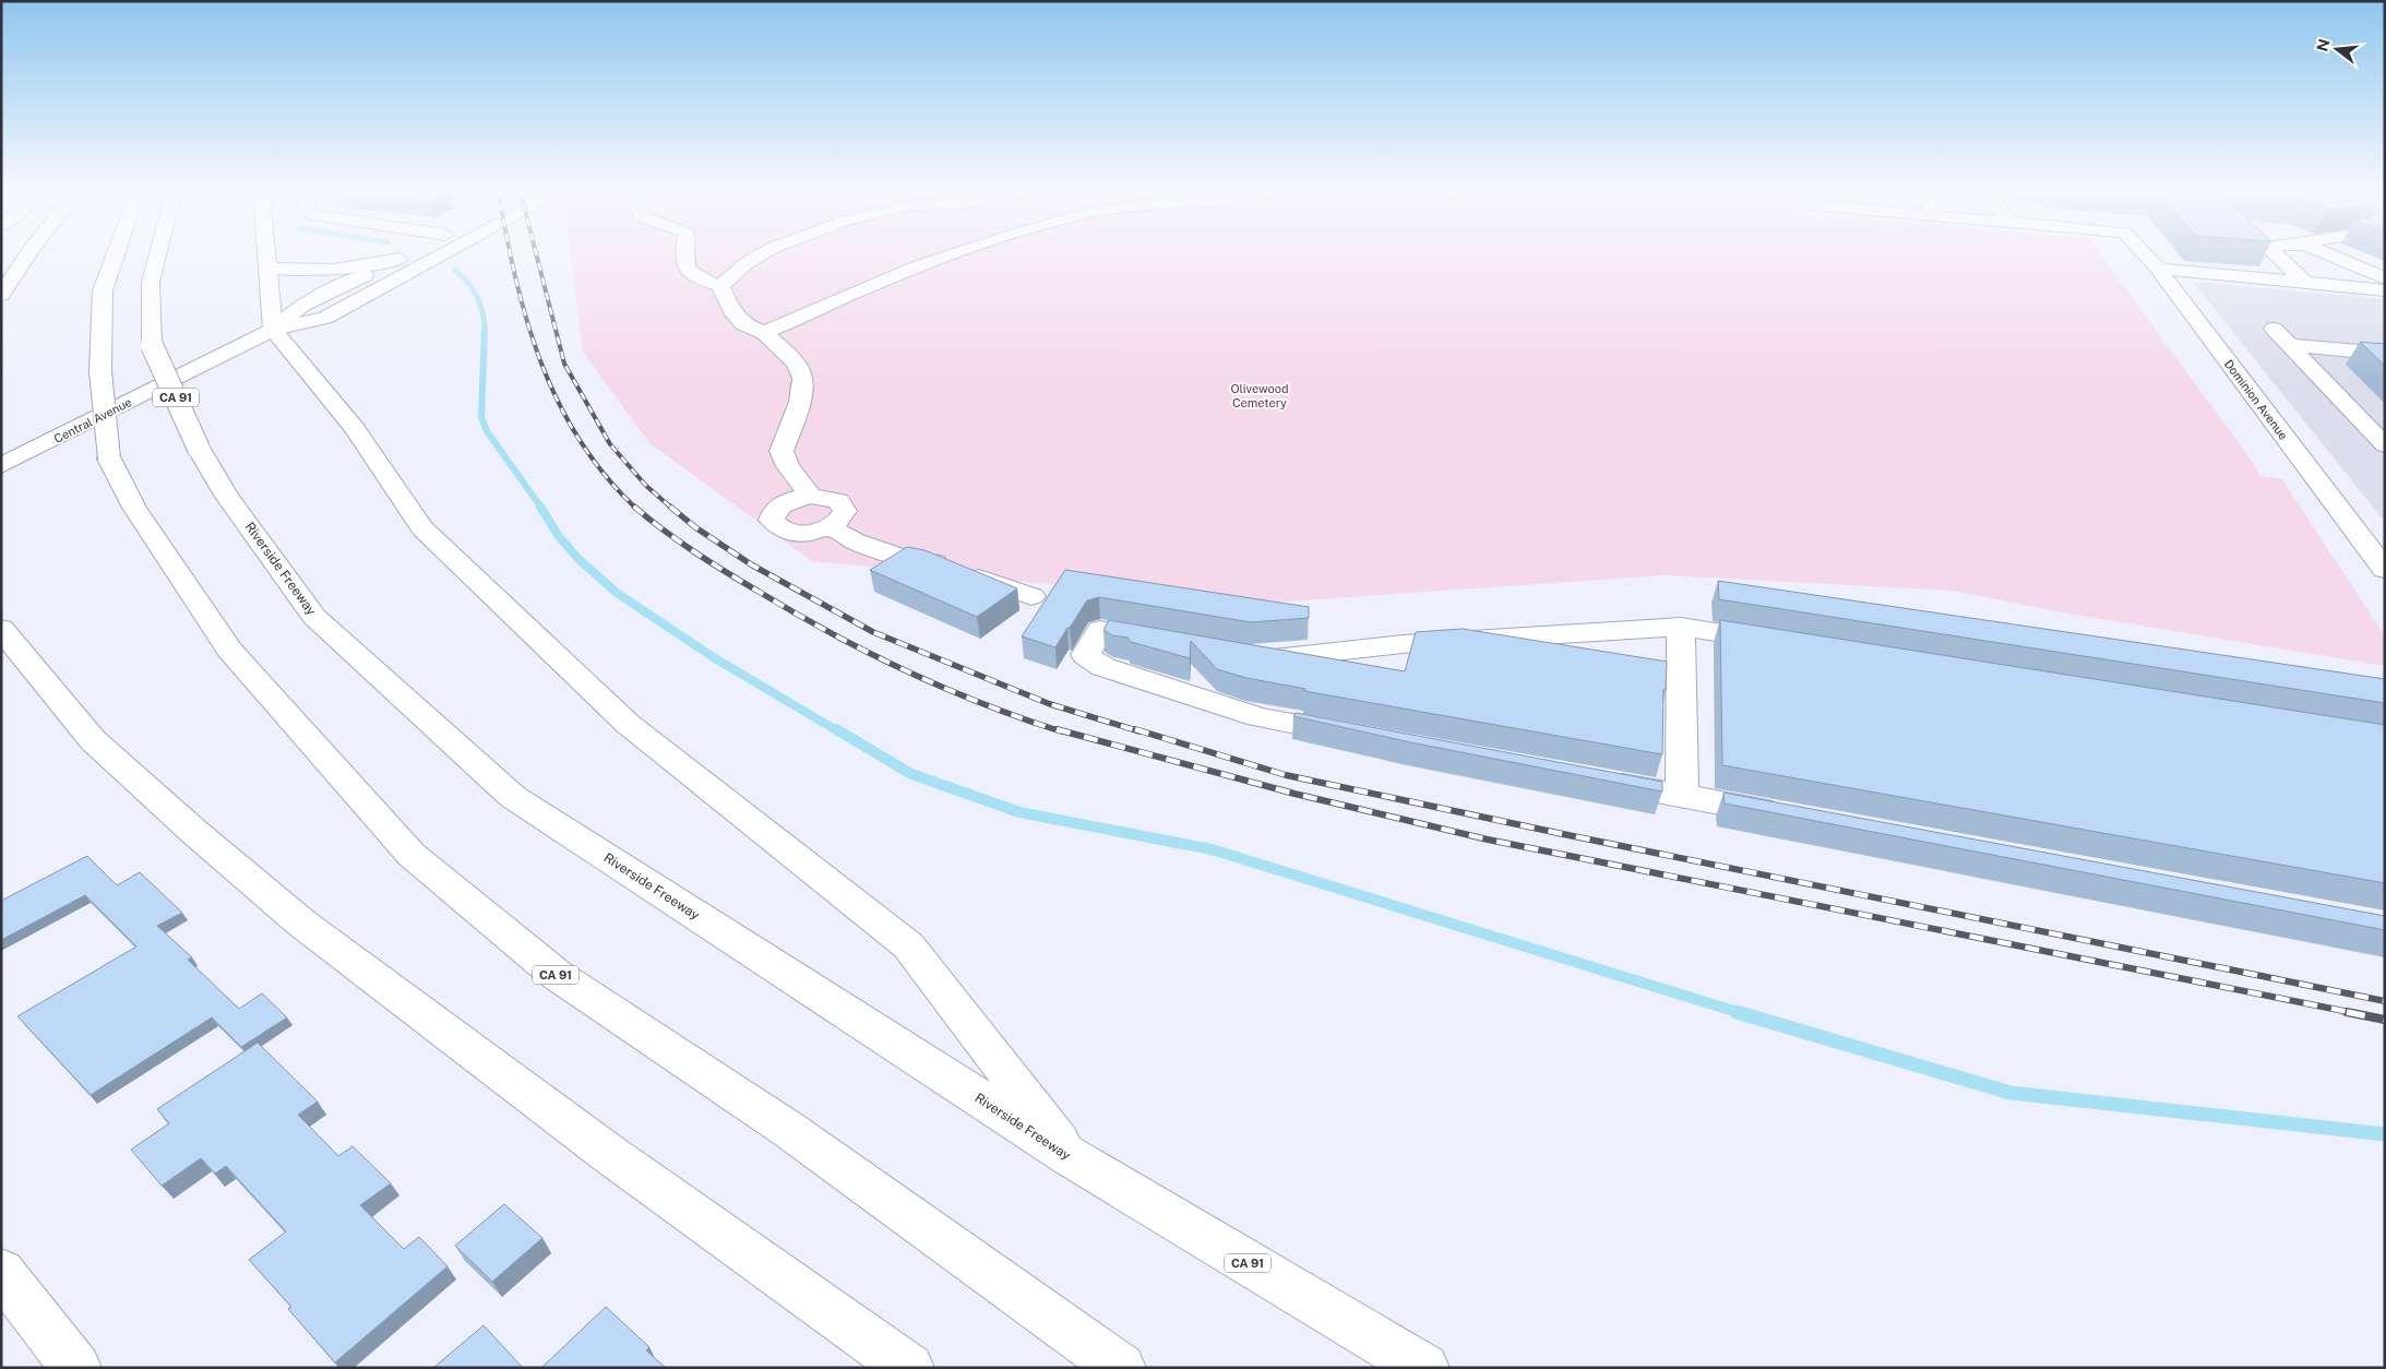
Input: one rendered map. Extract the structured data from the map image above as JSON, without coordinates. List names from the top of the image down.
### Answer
{
  "streets": {
    "main road": [
      "CA 91",
      "Dominion Avenue",
      "Central Avenue",
      "Riverside Freeway"
    ]
  },
  "parks": ["Olivewood Cemetery"],
  "north": "left"
}
